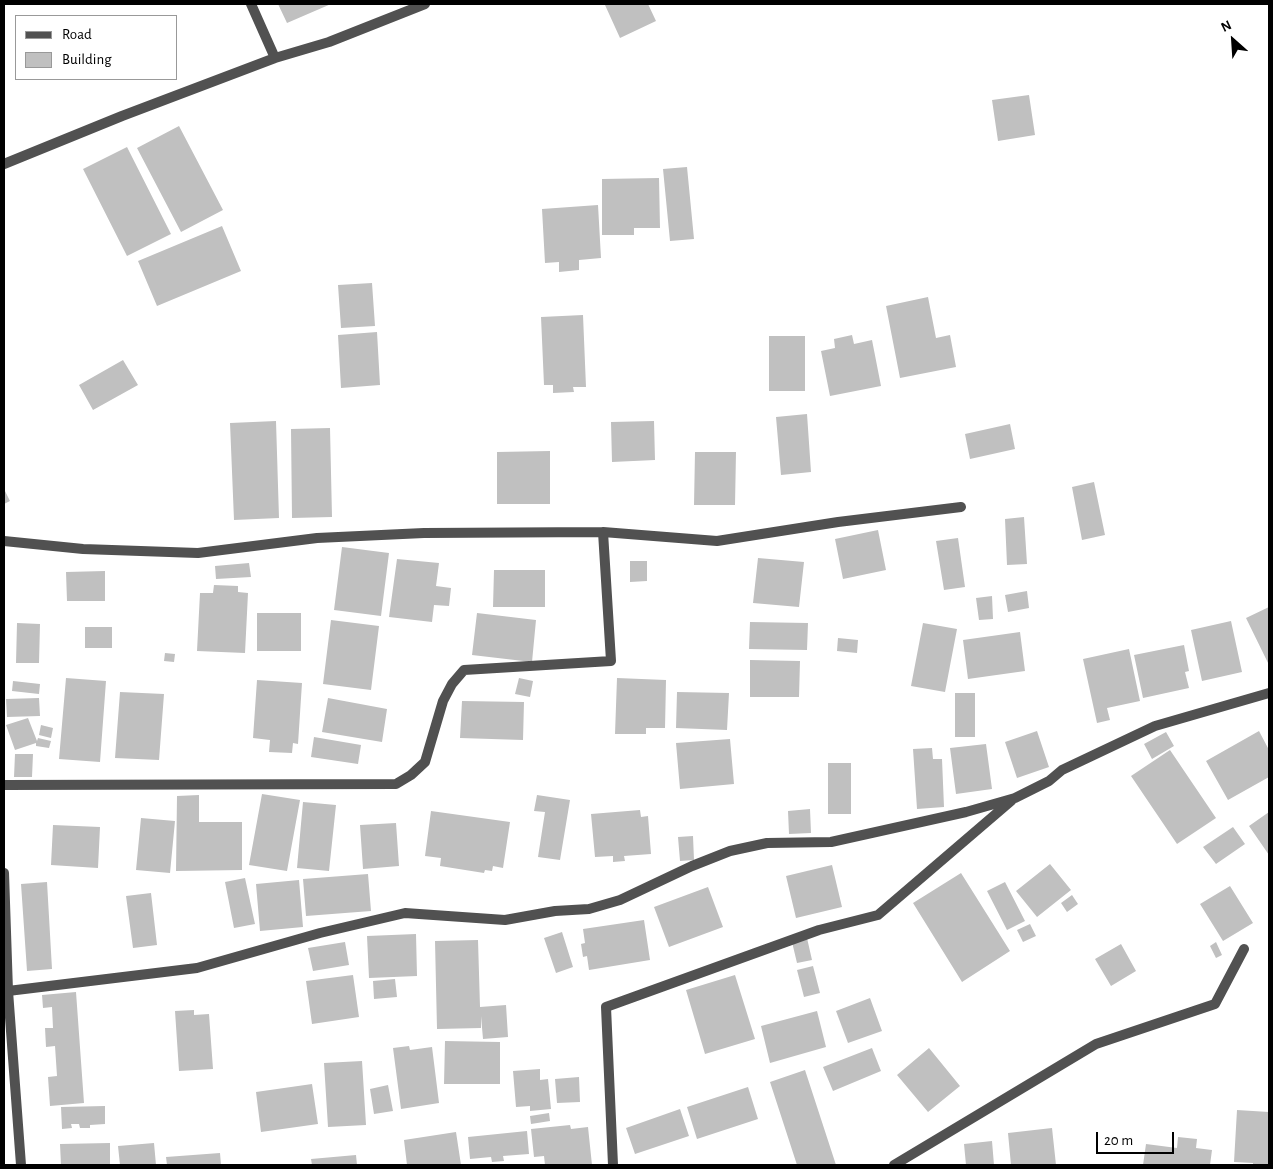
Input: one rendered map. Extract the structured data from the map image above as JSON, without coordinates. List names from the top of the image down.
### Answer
{
  "legend": ["Road", "Building"],
  "scale_bar": "20 m",
  "north": "top left"
}
